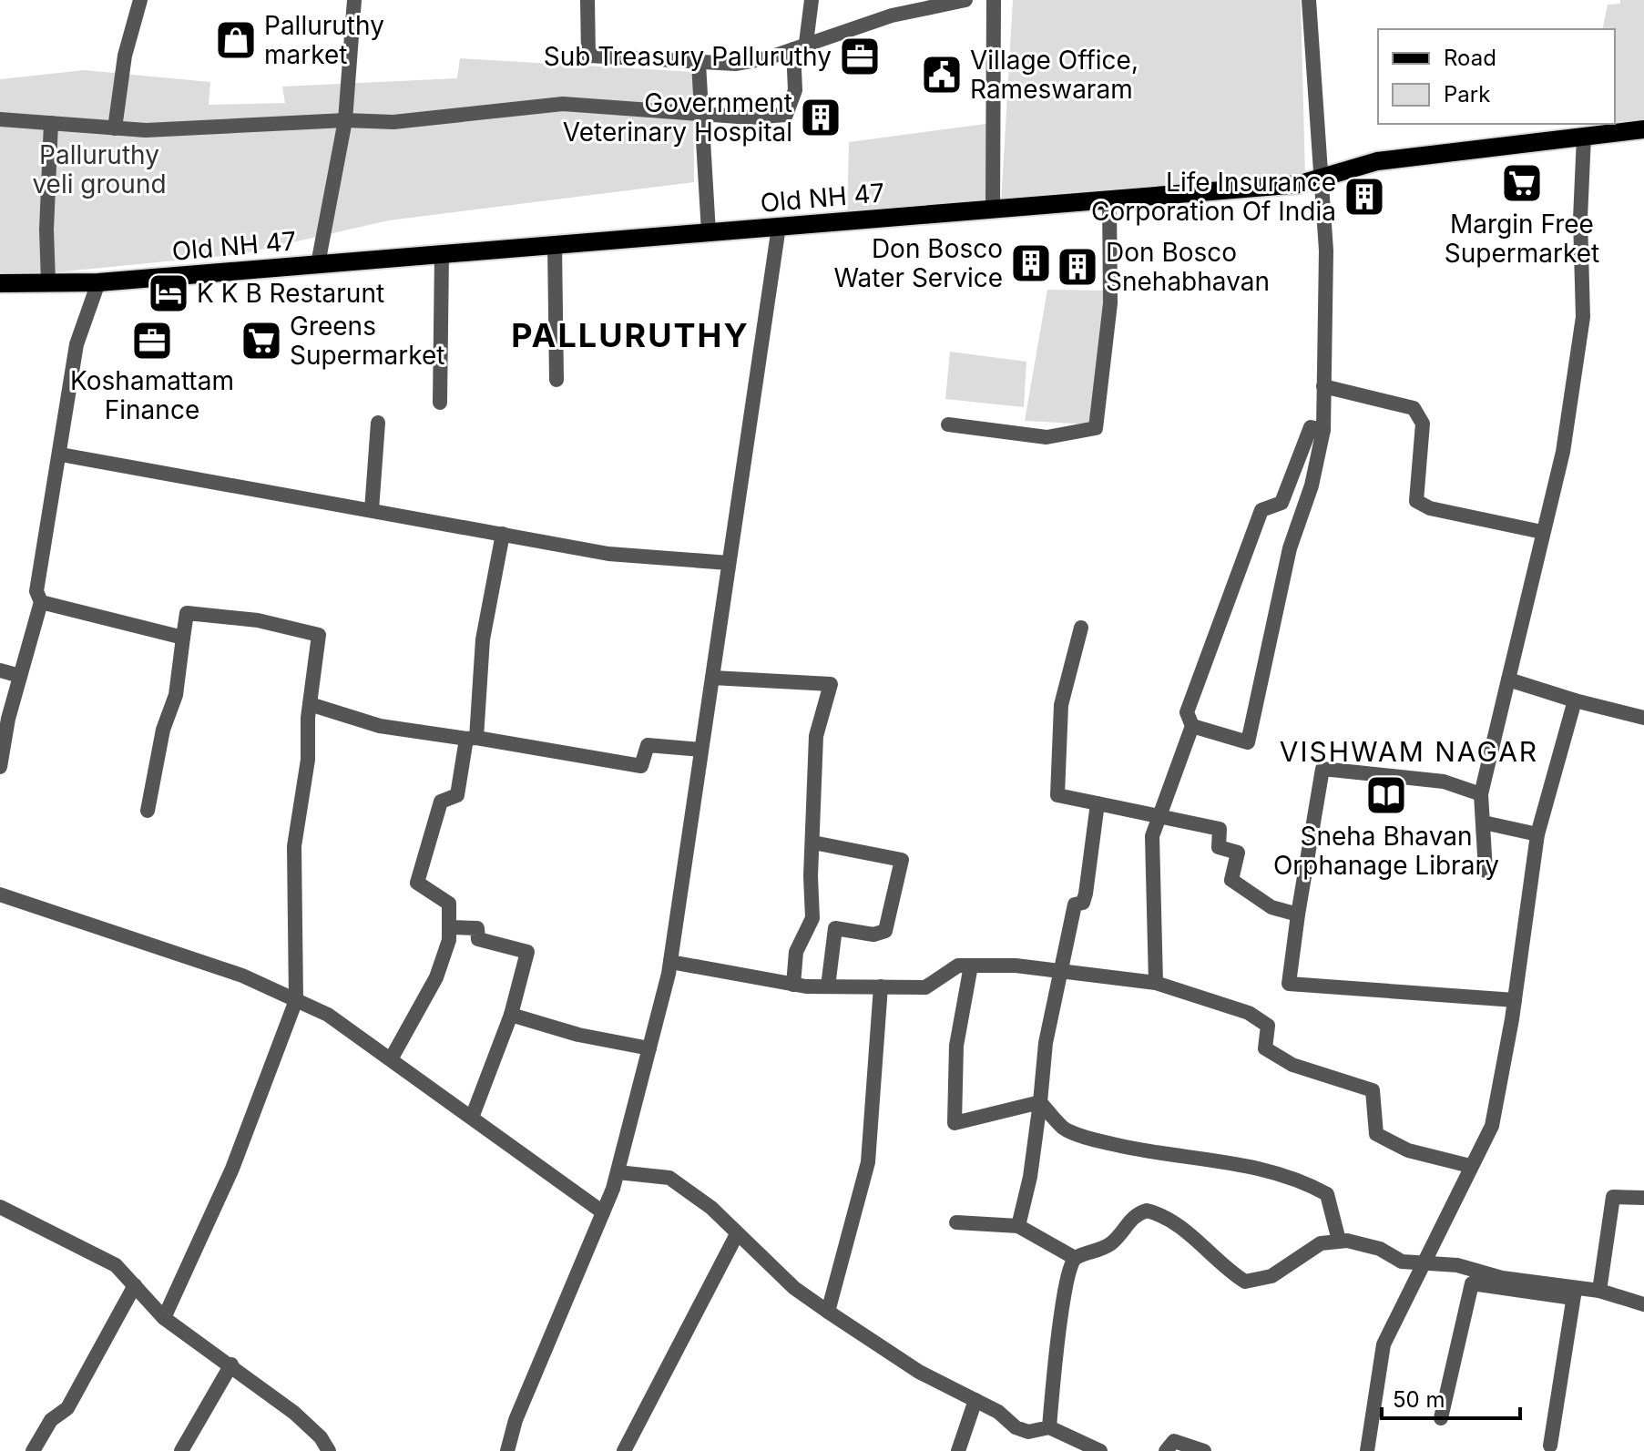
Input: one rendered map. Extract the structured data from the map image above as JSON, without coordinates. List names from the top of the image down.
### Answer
{
  "streets": {
    "main road": ["Old NH 47"]
  },
  "districts": ["PALLURUTHY", "VISHWAM NAGAR"],
  "parks": ["Palluruthy veli ground"],
  "places": {
    "shop": ["Palluruthy market"],
    "office": ["Sub Treasury Palluruthy", "Koshamattam Finance"],
    "public building": ["Village Office, Rameswaram"],
    "building": [
      "Government Veterinary Hospital",
      "Life Insurance Corporation Of India",
      "Don Bosco Water Service",
      "Don Bosco Snehabhavan"
    ],
    "supermarket": ["Margin Free Supermarket", "Greens Supermarket"],
    "hotel": ["K K B Restarunt"],
    "library": ["Sneha Bhavan Orphanage Library"]
  },
  "legend": ["Road", "Park"],
  "scale_bar": "50 m"
}
